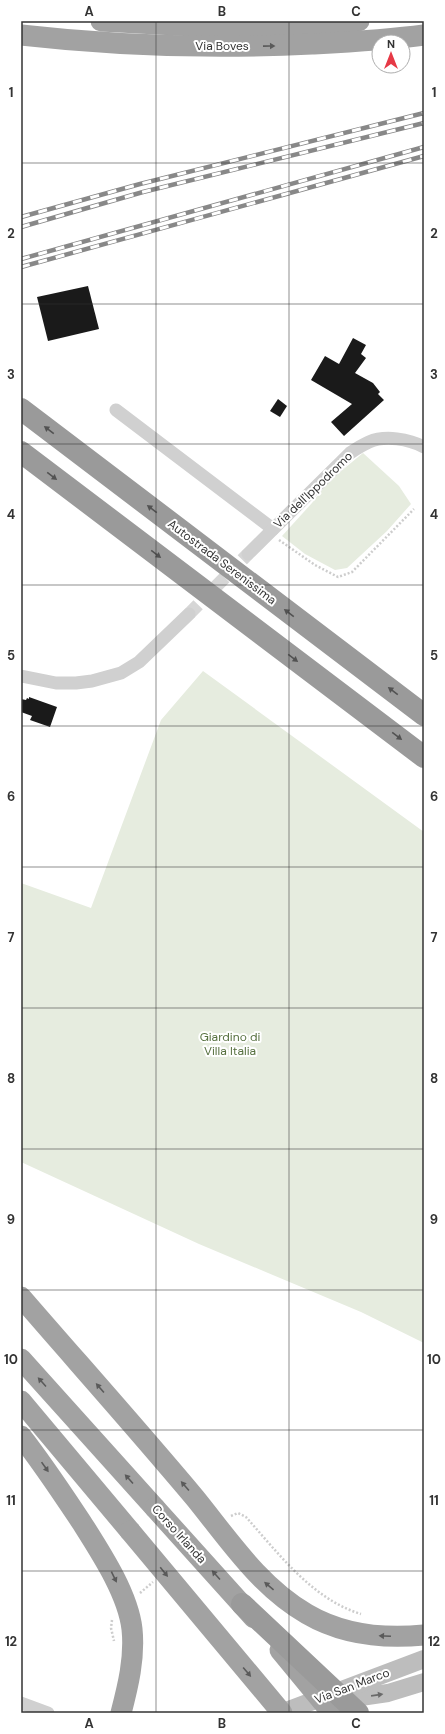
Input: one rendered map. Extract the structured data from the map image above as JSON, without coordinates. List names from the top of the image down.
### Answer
{
  "streets": {
    "highway": ["Via Boves", "Autostrada Serenissima", "Corso Irlanda"],
    "main road": ["Via San Marco"],
    "street": ["Via dell'Ippodromo"]
  },
  "parks": ["Giardino di Villa Italia"],
  "north": "top",
  "grid": {
    "columns": ["A", "B", "C"],
    "rows": [
      "1",
      "2",
      "3",
      "4",
      "5",
      "6",
      "7",
      "8",
      "9",
      "10",
      "11",
      "12"
    ]
  }
}
